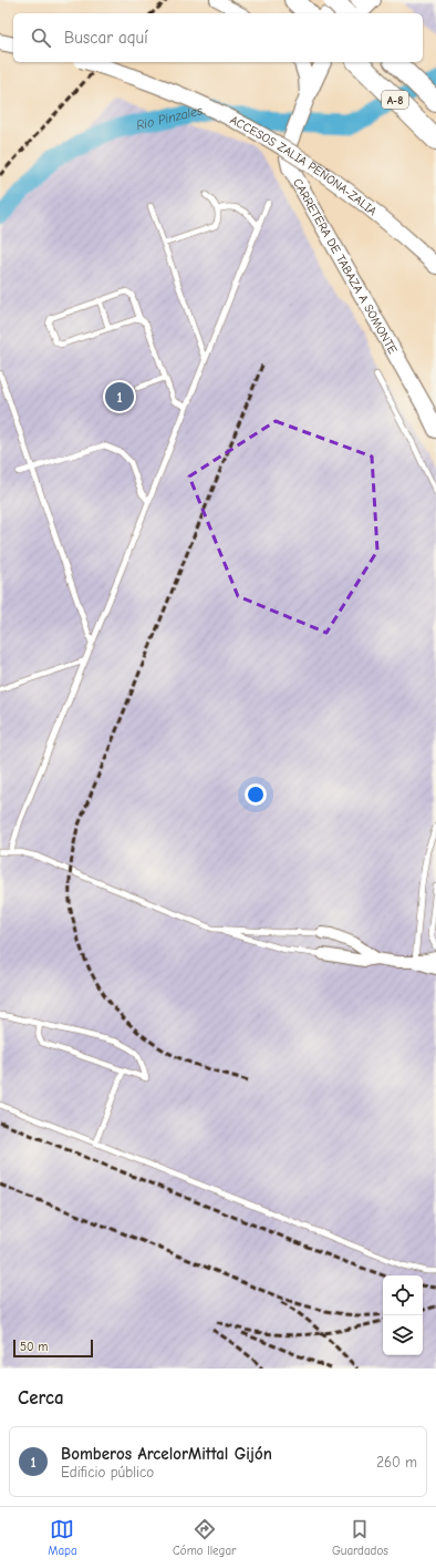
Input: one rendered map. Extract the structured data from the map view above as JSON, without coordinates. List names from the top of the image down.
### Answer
{
  "streets": {
    "highway": ["A-8"],
    "street": ["ACCESOS ZALIA PEÑONA-ZALIA", "CARRETERA DE TABAZA A SOMONTE"]
  },
  "water": ["Rio Pinzales"],
  "scale_bar": "50 m",
  "page": {
    "search": "Buscar aquí",
    "pins": "1",
    "scale": "50 m",
    "heading": "Cerca",
    "list": [
      {
        "mark": "1",
        "name": "Bomberos ArcelorMittal Gijón",
        "note": "Edificio público",
        "value": "260 m"
      }
    ],
    "nav": ["Mapa", "Cómo llegar", "Guardados"]
  }
}
